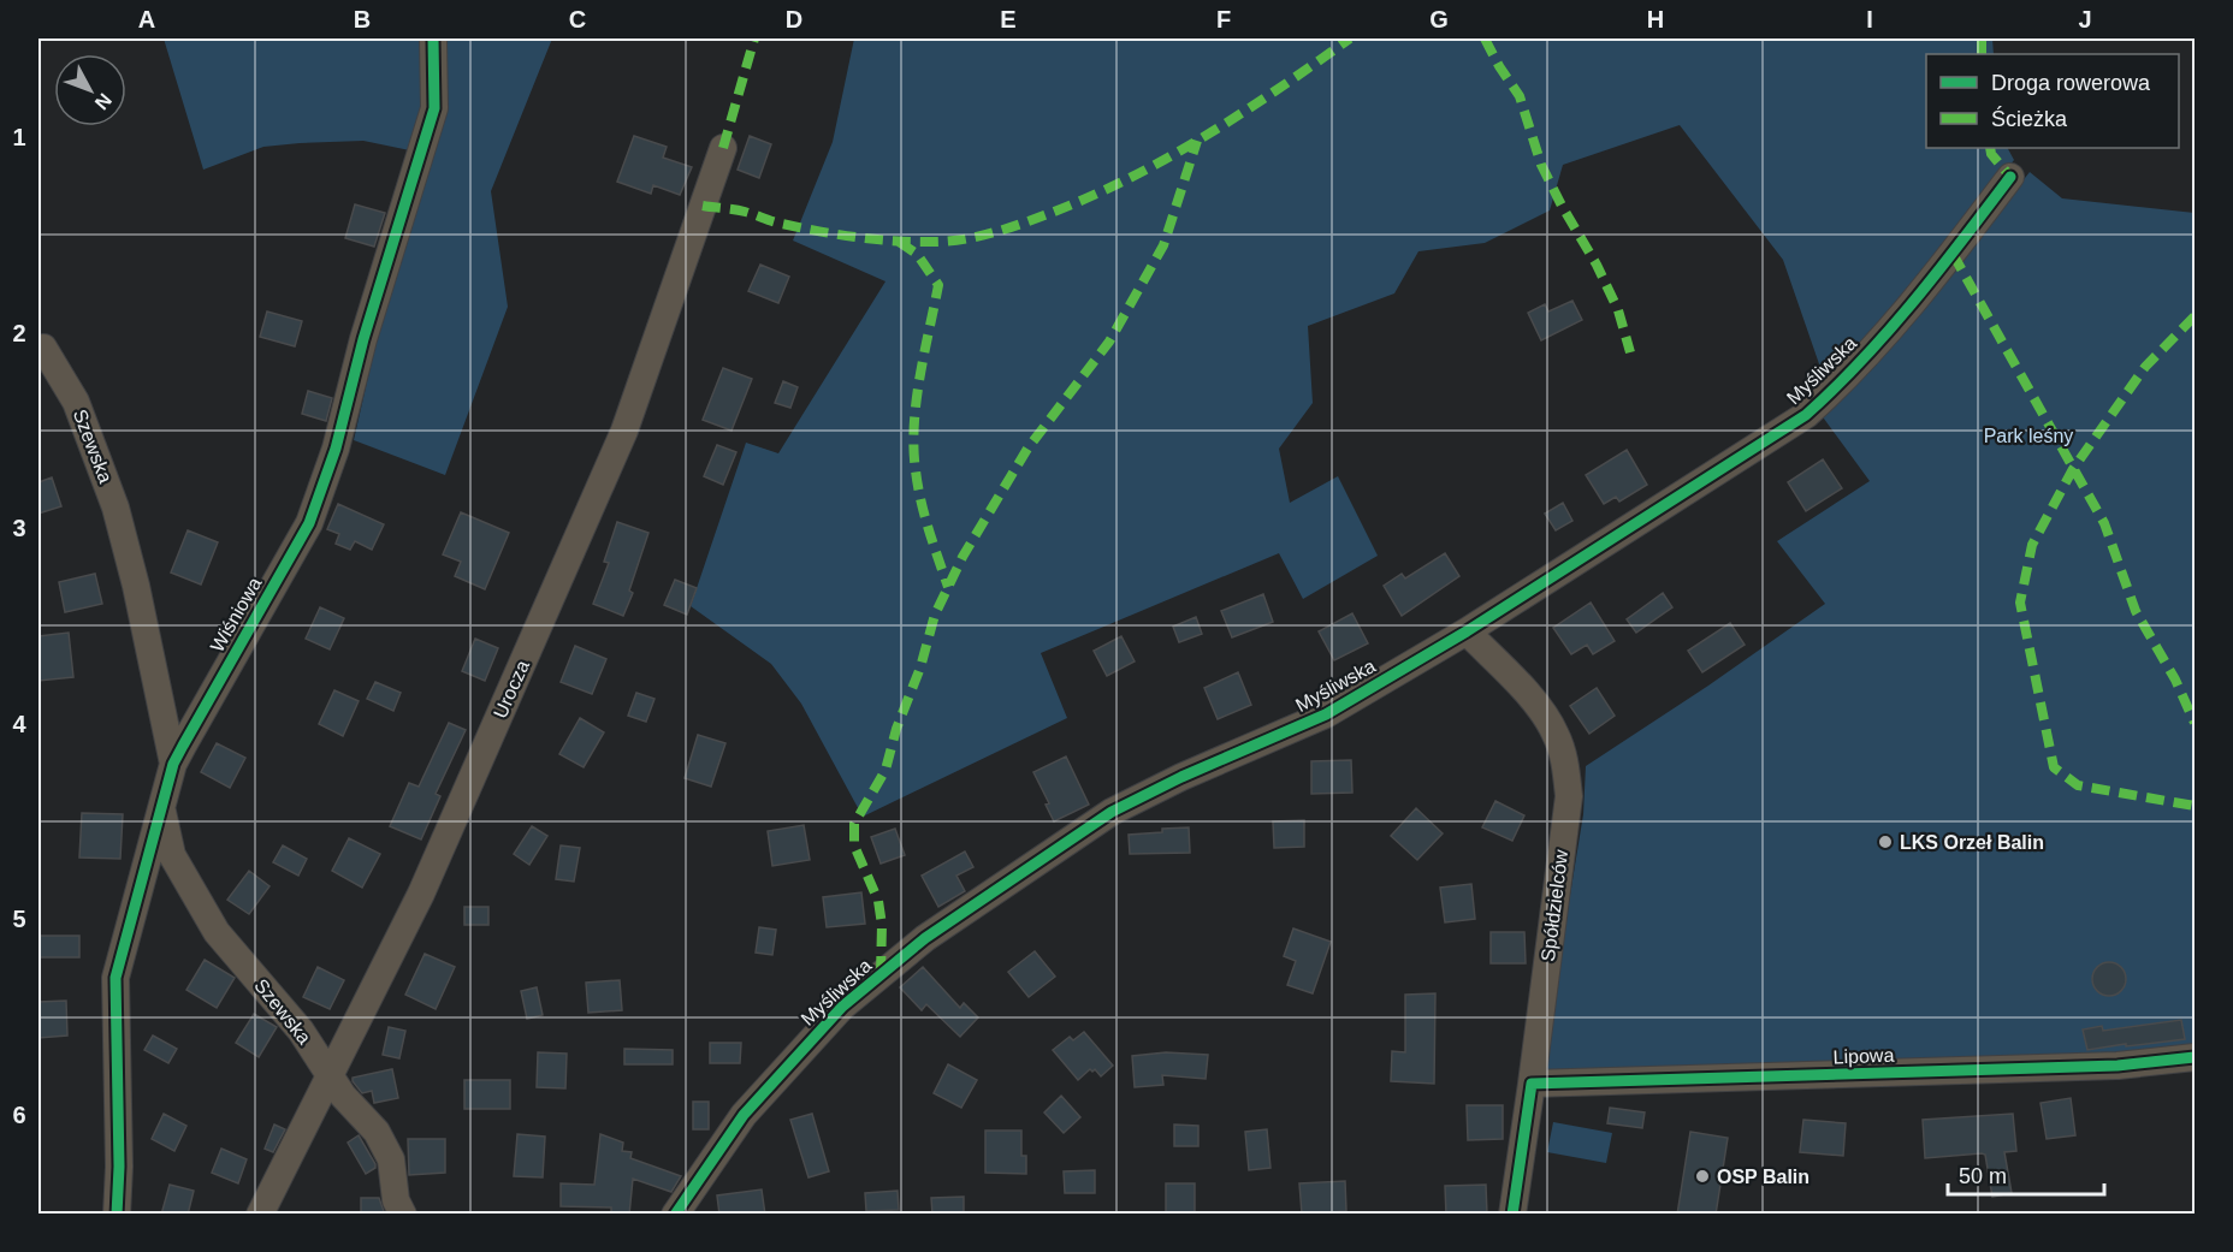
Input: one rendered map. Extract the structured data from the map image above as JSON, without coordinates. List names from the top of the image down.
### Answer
{
  "streets": {
    "street": [
      "Myśliwska",
      "Szewska",
      "Wiśniowa",
      "Urocza",
      "Spółdzielców",
      "Lipowa"
    ]
  },
  "crossings": [
    ["Myśliwska", "Spółdzielców"],
    ["Szewska", "Wiśniowa"],
    ["Szewska", "Urocza"],
    ["Spółdzielców", "Lipowa"]
  ],
  "parks": ["Park leśny"],
  "places": ["LKS Orzeł Balin", "OSP Balin"],
  "legend": ["Droga rowerowa", "Ścieżka"],
  "scale_bar": "50 m",
  "north": "bottom right",
  "grid": {
    "columns": [
      "A",
      "B",
      "C",
      "D",
      "E",
      "F",
      "G",
      "H",
      "I",
      "J"
    ],
    "rows": [
      "1",
      "2",
      "3",
      "4",
      "5",
      "6"
    ]
  }
}
